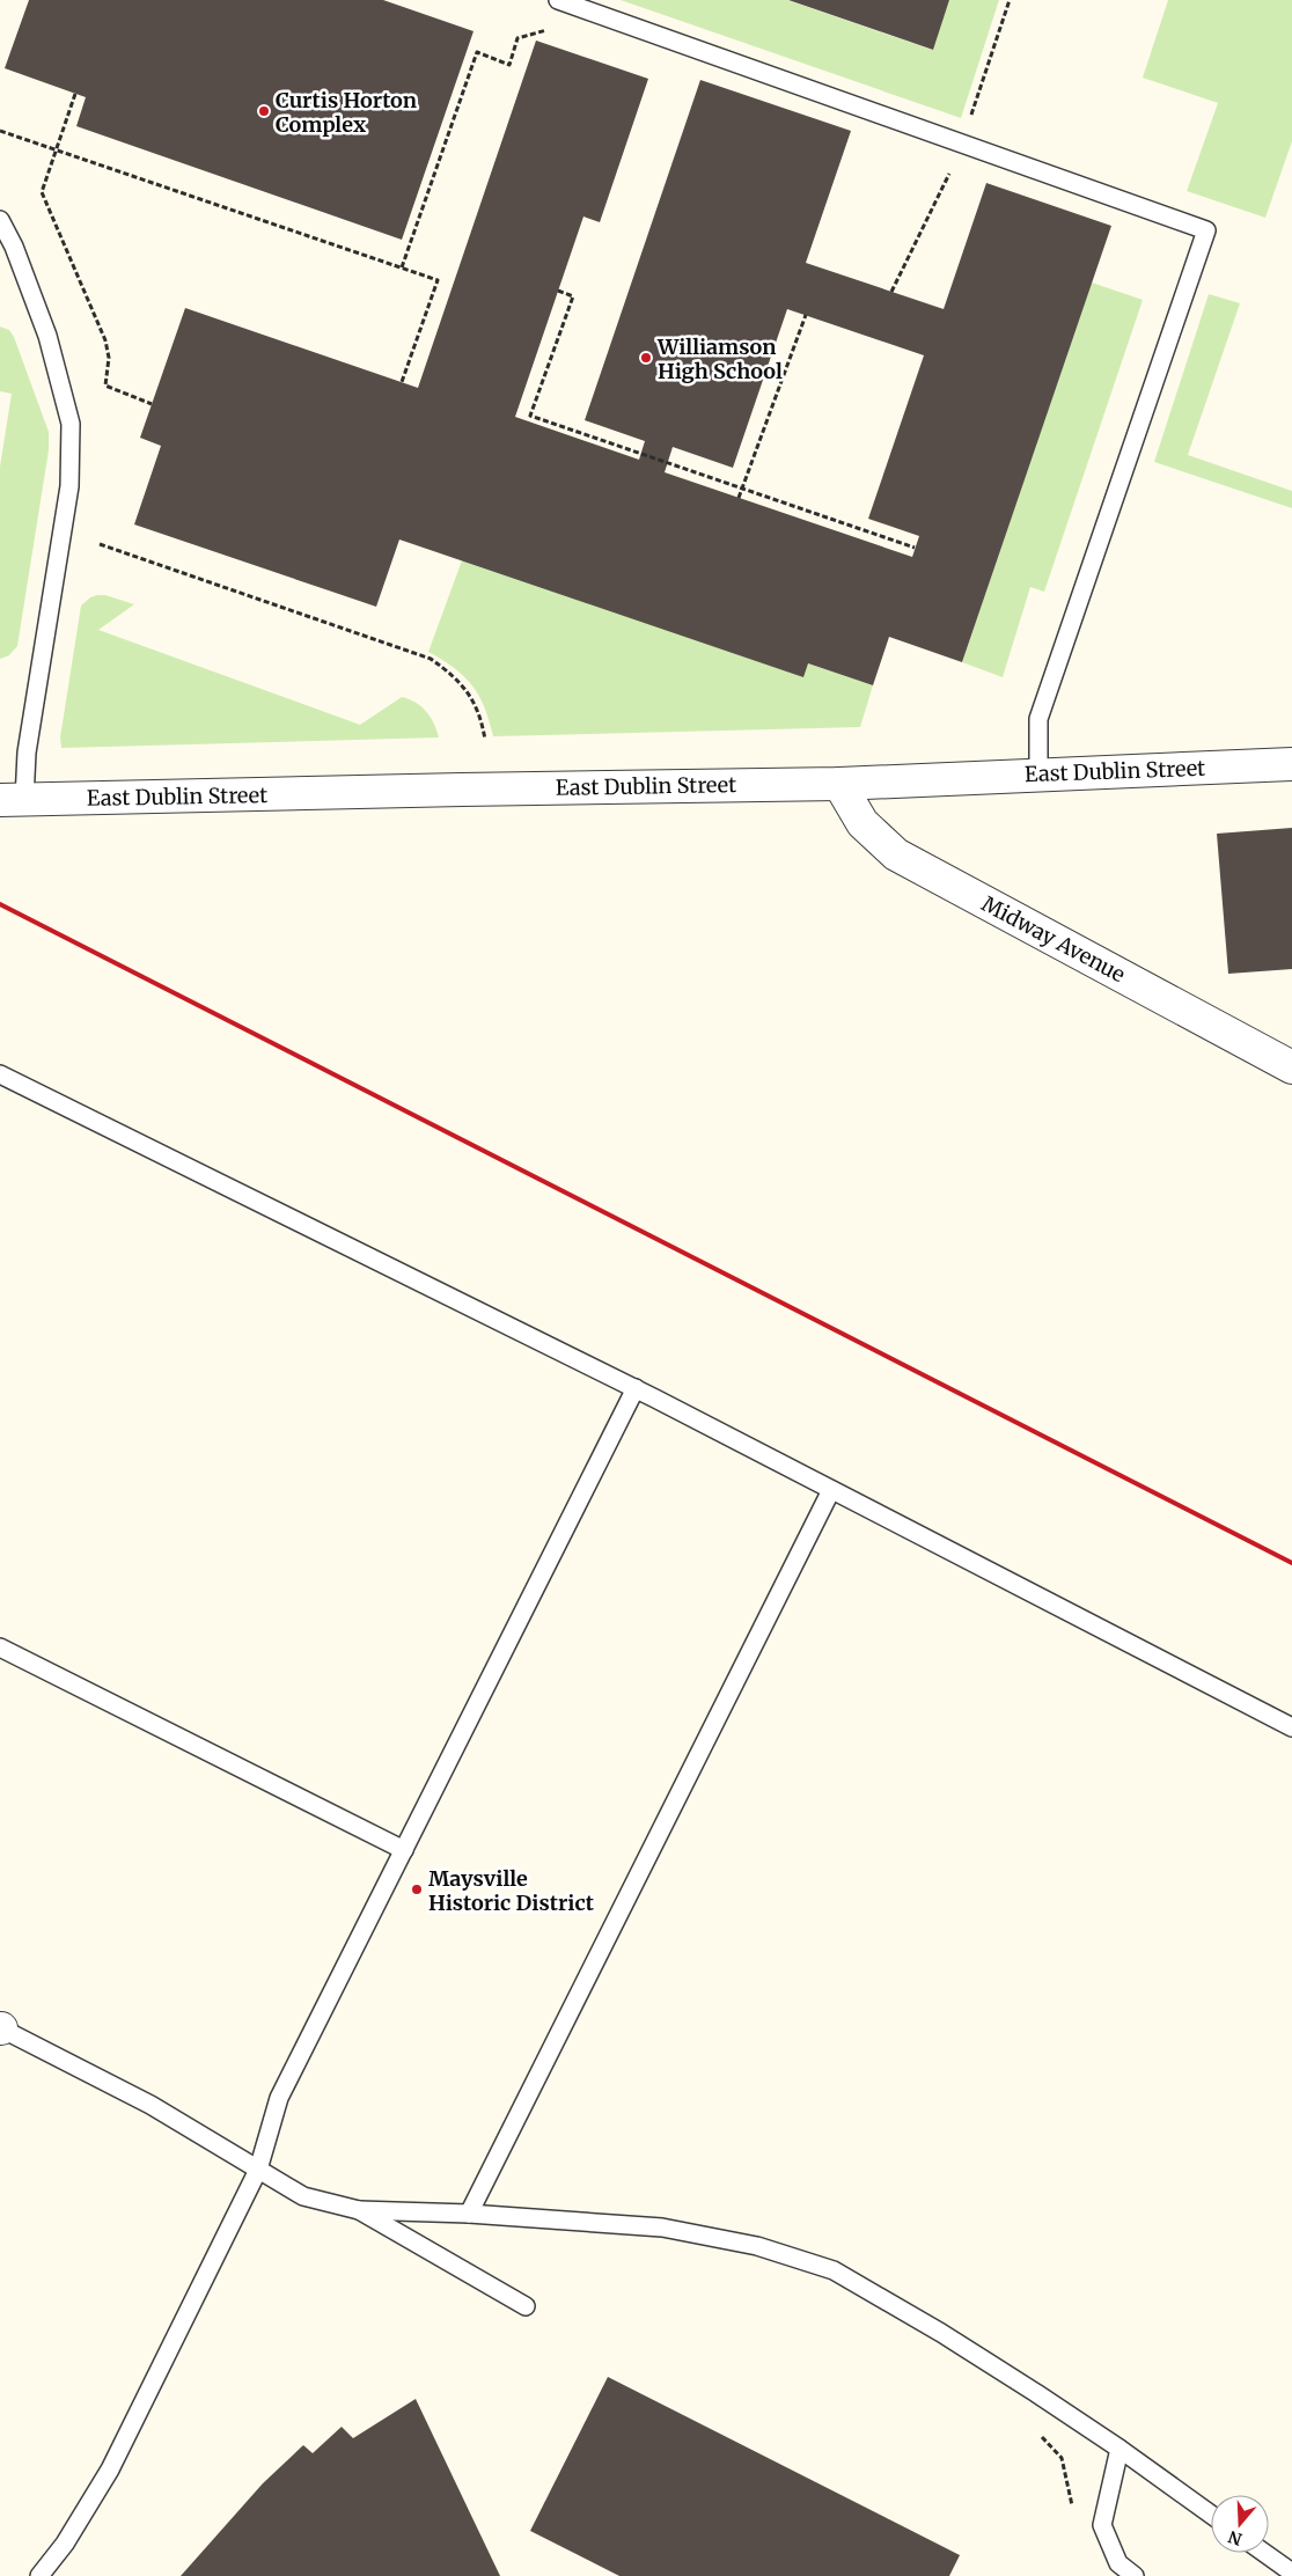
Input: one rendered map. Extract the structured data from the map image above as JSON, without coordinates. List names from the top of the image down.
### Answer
{
  "streets": {
    "street": ["East Dublin Street", "Midway Avenue"]
  },
  "crossings": [
    ["East Dublin Street", "Midway Avenue"]
  ],
  "places": ["Curtis Horton Complex", "Williamson High School", "Maysville Historic District"],
  "north": "bottom"
}
